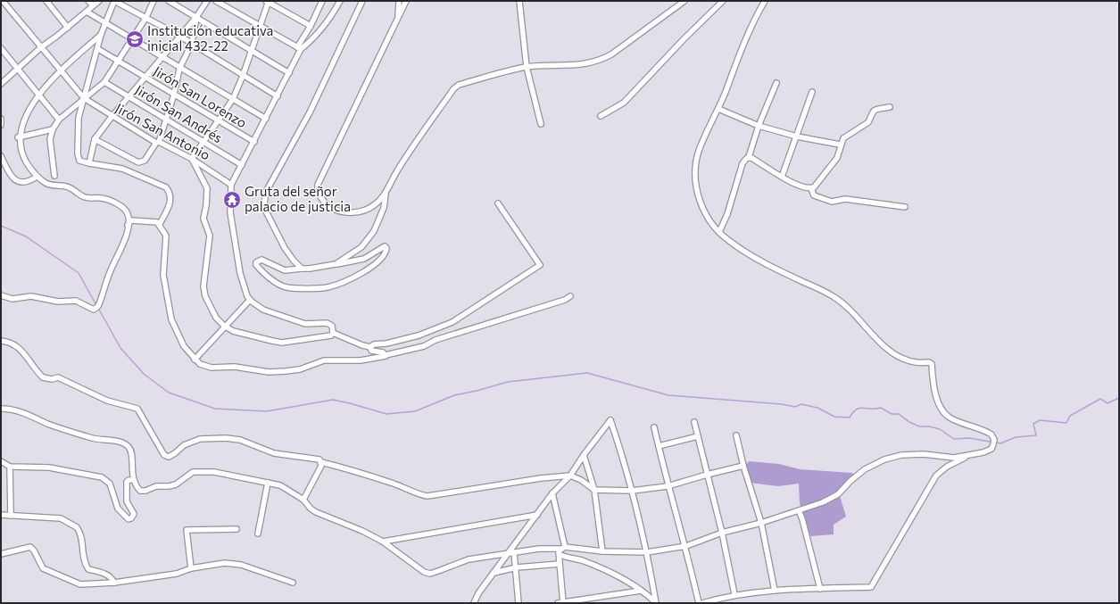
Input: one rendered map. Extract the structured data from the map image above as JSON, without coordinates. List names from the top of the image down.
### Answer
{
  "streets": {
    "street": ["Jirón San Lorenzo", "Jirón San Andrés", "Jirón San Antonio"]
  },
  "places": {
    "school or university": ["Institución educativa inicial 432-22"],
    "temple": ["Gruta del señor palacio de justicia"]
  }
}
